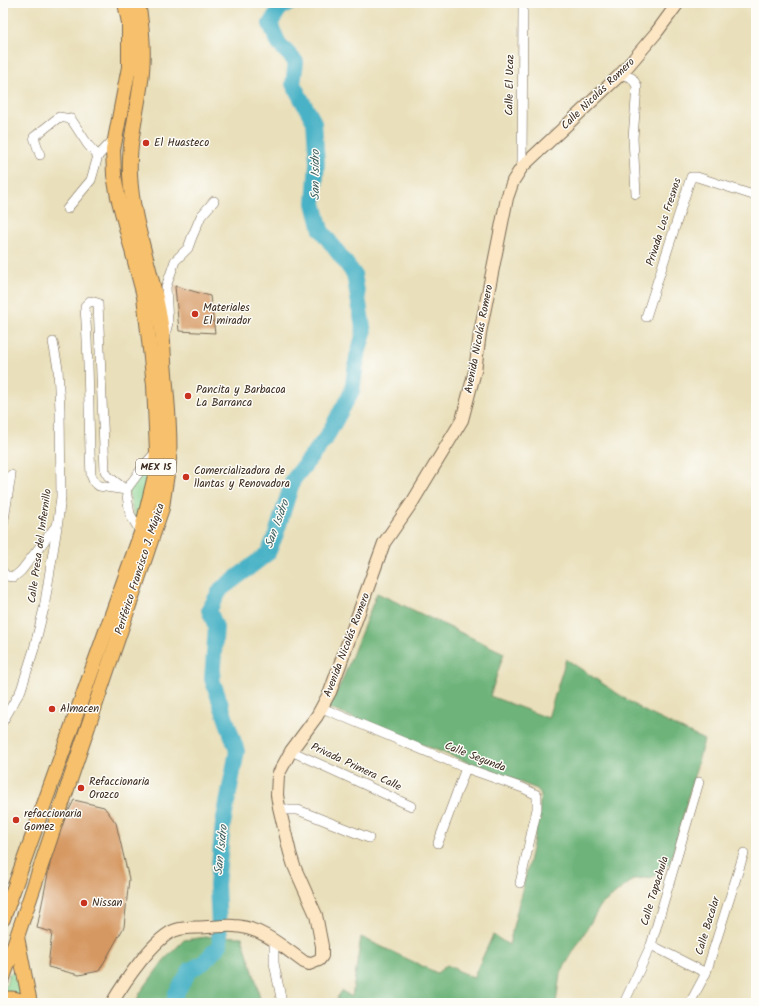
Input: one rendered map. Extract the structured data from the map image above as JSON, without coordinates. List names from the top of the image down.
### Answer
{
  "streets": {
    "main road": ["MEX 15", "Periférico Francisco J. Múgica"],
    "street": [
      "Calle El Ucaz",
      "Calle Nicolás Romero",
      "Privada Los Fresnos",
      "Avenida Nicolás Romero",
      "Calle Presa del Infiernillo",
      "Calle Segunda",
      "Privada Primera Calle",
      "Calle Tapachula",
      "Calle Bacalar"
    ]
  },
  "crossings": [
    ["Calle El Ucaz", "Calle Nicolás Romero"],
    ["Calle Nicolás Romero", "Avenida Nicolás Romero"],
    ["Avenida Nicolás Romero", "Calle Segunda"],
    ["Avenida Nicolás Romero", "Privada Primera Calle"]
  ],
  "water": ["San Isidro"],
  "places": [
    "El Huasteco",
    "Materiales El mirador",
    "Pancita y Barbacoa La Barranca",
    "Comercializadora de llantas y Renovadora",
    "Almacen",
    "Refaccionaria Orozco",
    "refaccionaria Gomez",
    "Nissan"
  ]
}
